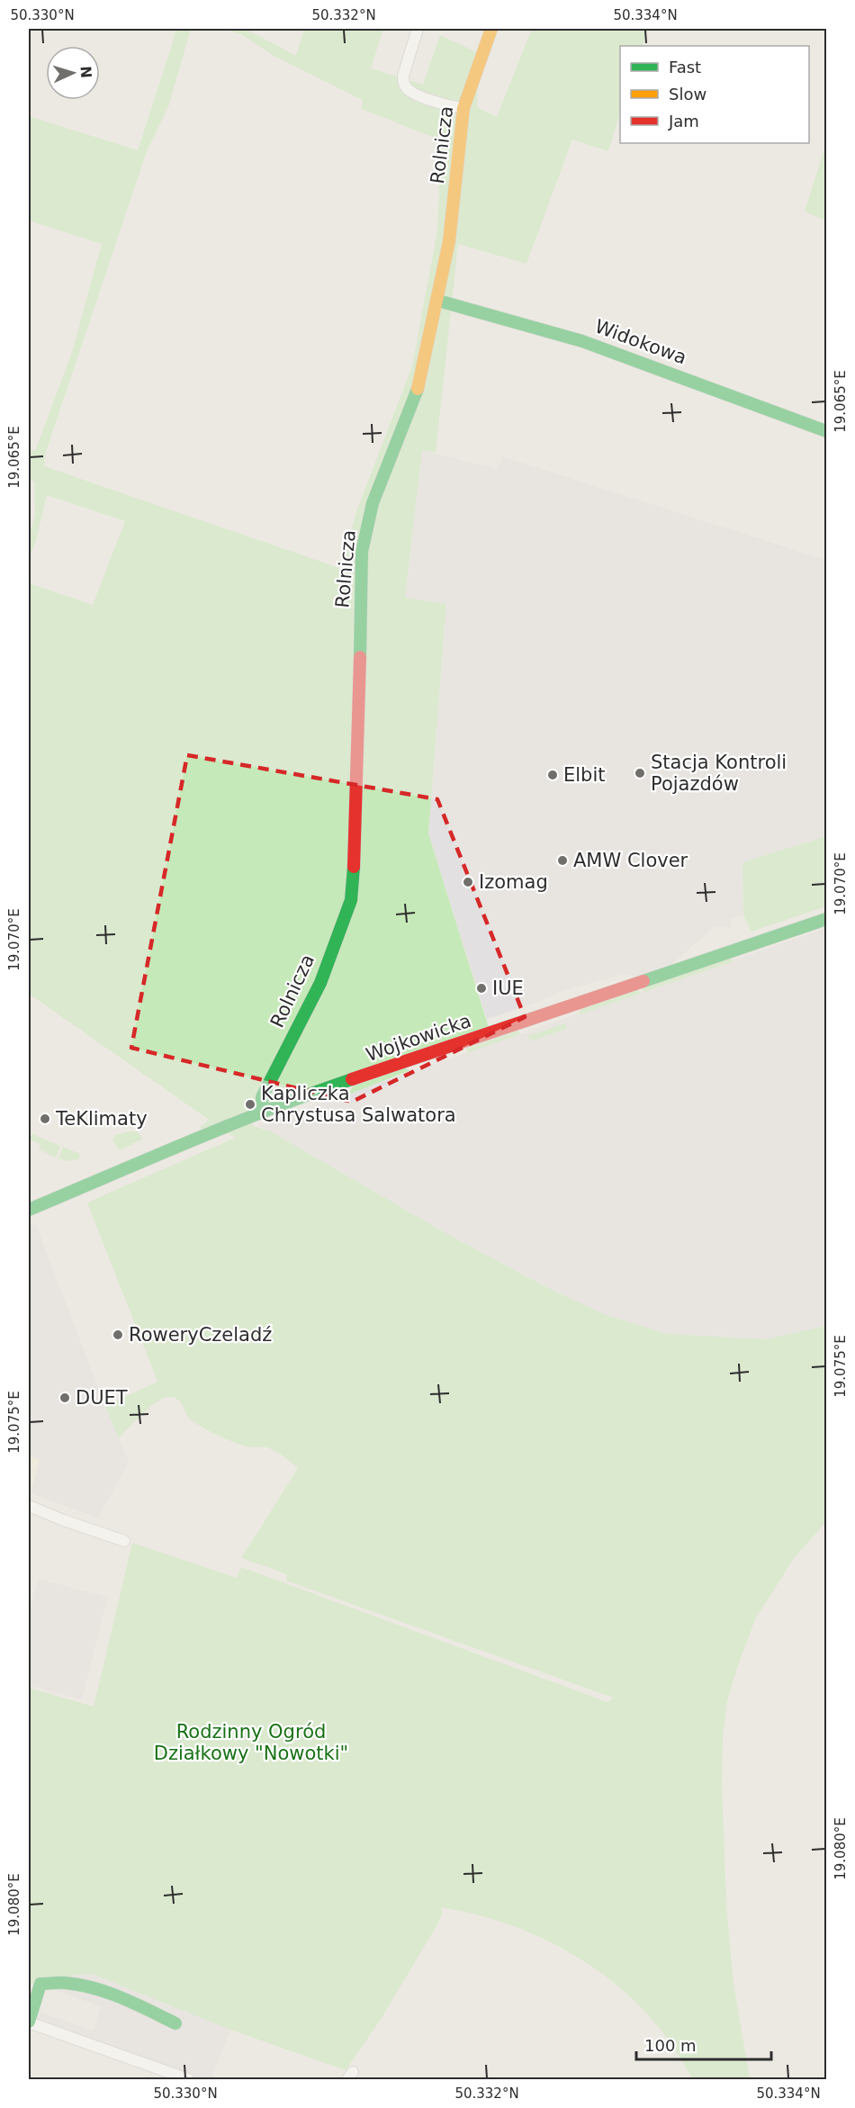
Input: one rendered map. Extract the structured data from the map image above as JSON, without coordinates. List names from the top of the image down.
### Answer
{
  "streets": {
    "street": ["Rolnicza", "Widokowa", "Wojkowicka"]
  },
  "crossings": [
    ["Rolnicza", "Widokowa"],
    ["Rolnicza", "Wojkowicka"]
  ],
  "parks": ["Rodzinny Ogród Działkowy \"Nowotki\""],
  "places": [
    "Stacja Kontroli Pojazdów",
    "Elbit",
    "AMW Clover",
    "Izomag",
    "IUE",
    "Kapliczka Chrystusa Salwatora",
    "TeKlimaty",
    "RoweryCzeladź",
    "DUET"
  ],
  "legend": ["Fast", "Slow", "Jam"],
  "scale_bar": "100 m",
  "north": "right",
  "coordinates": [
    "50.330°N",
    "50.332°N",
    "50.334°N",
    "19.065°E",
    "19.070°E",
    "19.075°E",
    "19.080°E"
  ]
}
